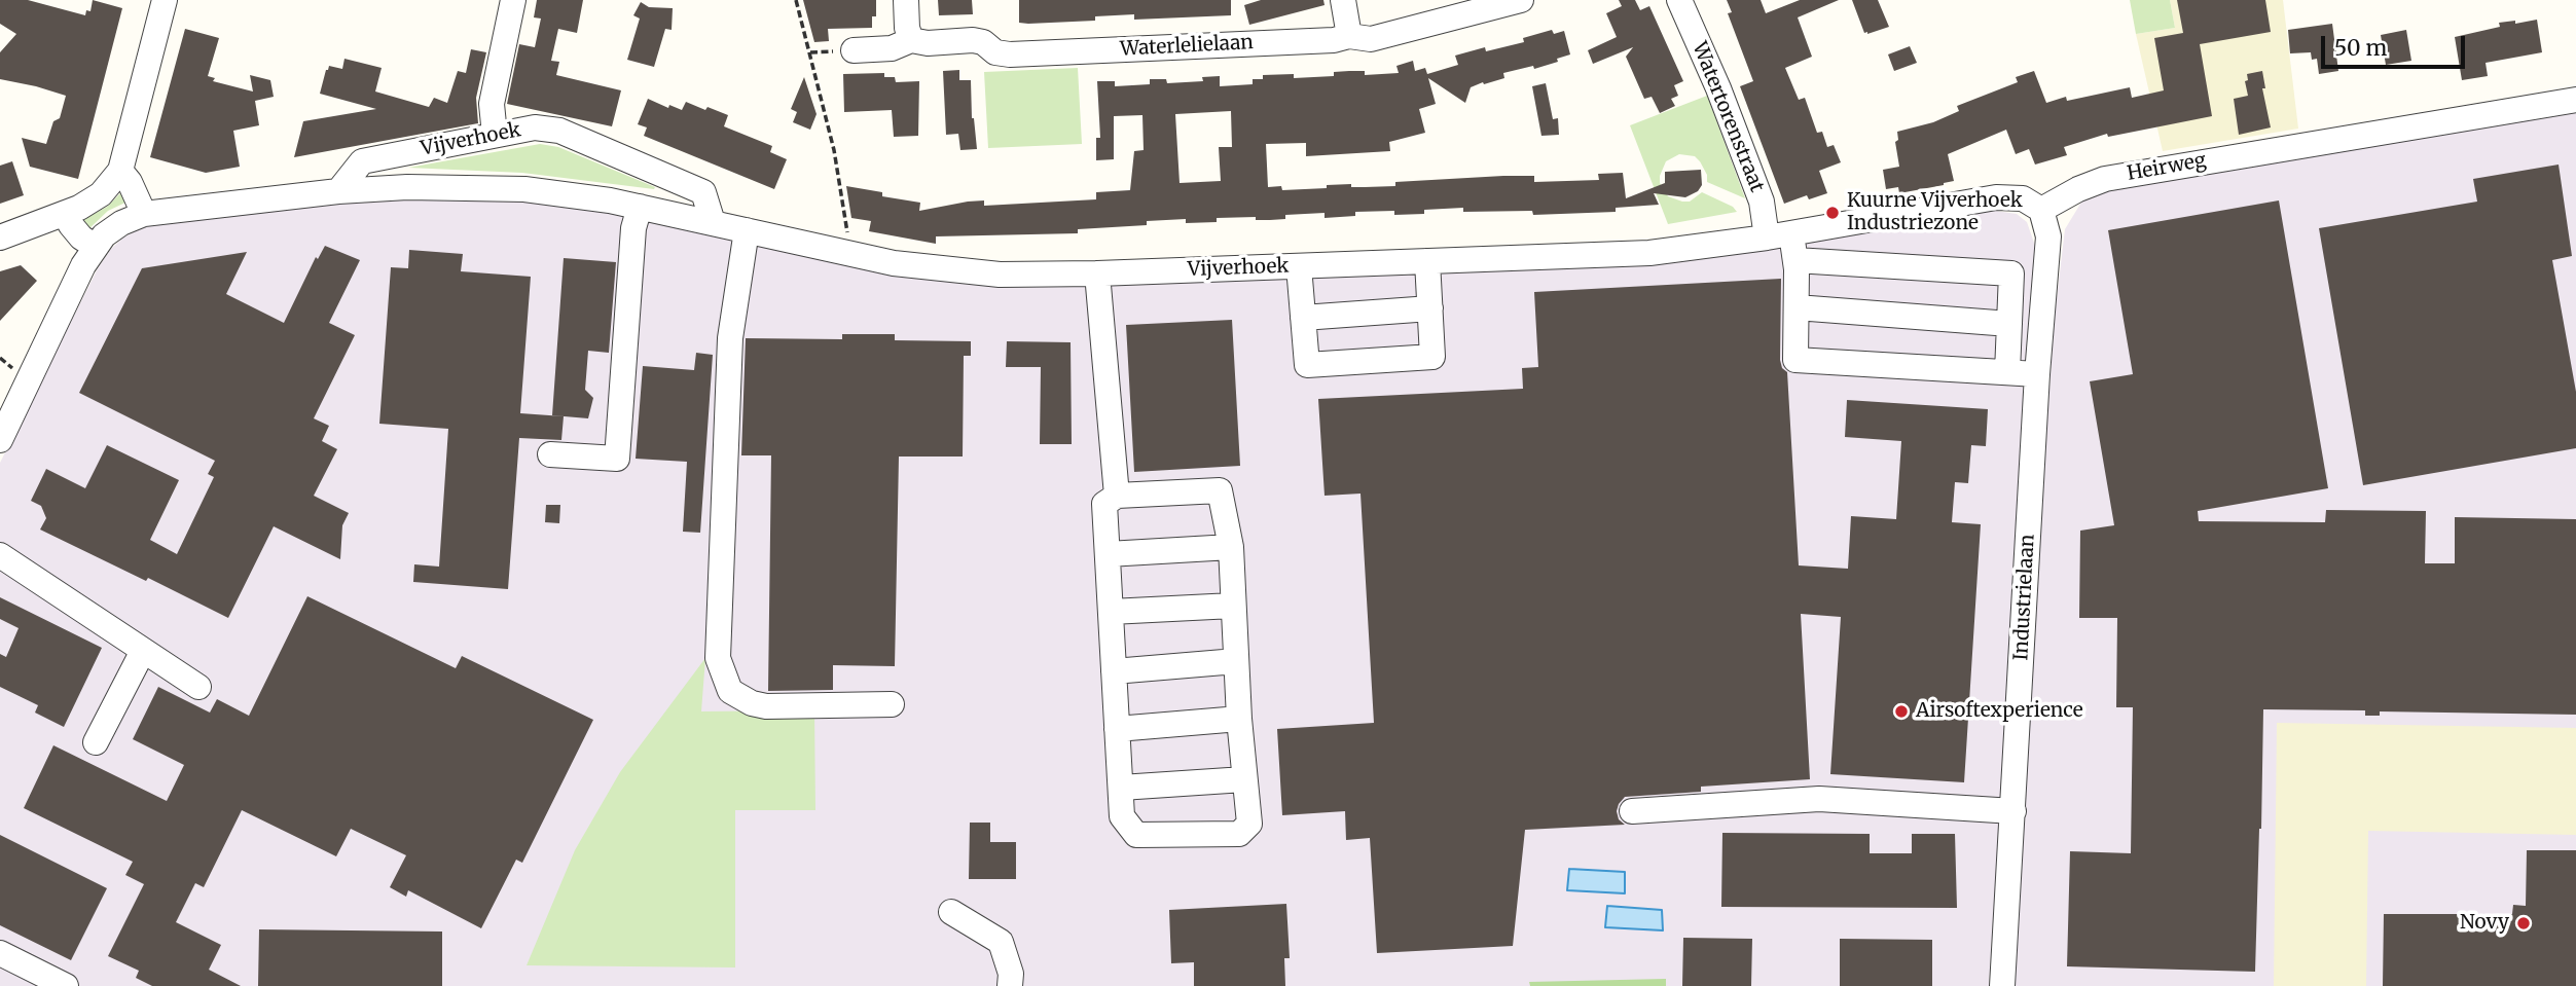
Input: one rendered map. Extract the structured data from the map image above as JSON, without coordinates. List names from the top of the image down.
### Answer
{
  "streets": {
    "street": [
      "Waterlelielaan",
      "Watertorenstraat",
      "Vijverhoek",
      "Heirweg",
      "Industrielaan"
    ]
  },
  "crossings": [
    ["Watertorenstraat", "Vijverhoek"],
    ["Heirweg", "Industrielaan"]
  ],
  "places": ["Kuurne Vijverhoek Industriezone", "Airsoftexperience", "Novy"],
  "scale_bar": "50 m"
}
